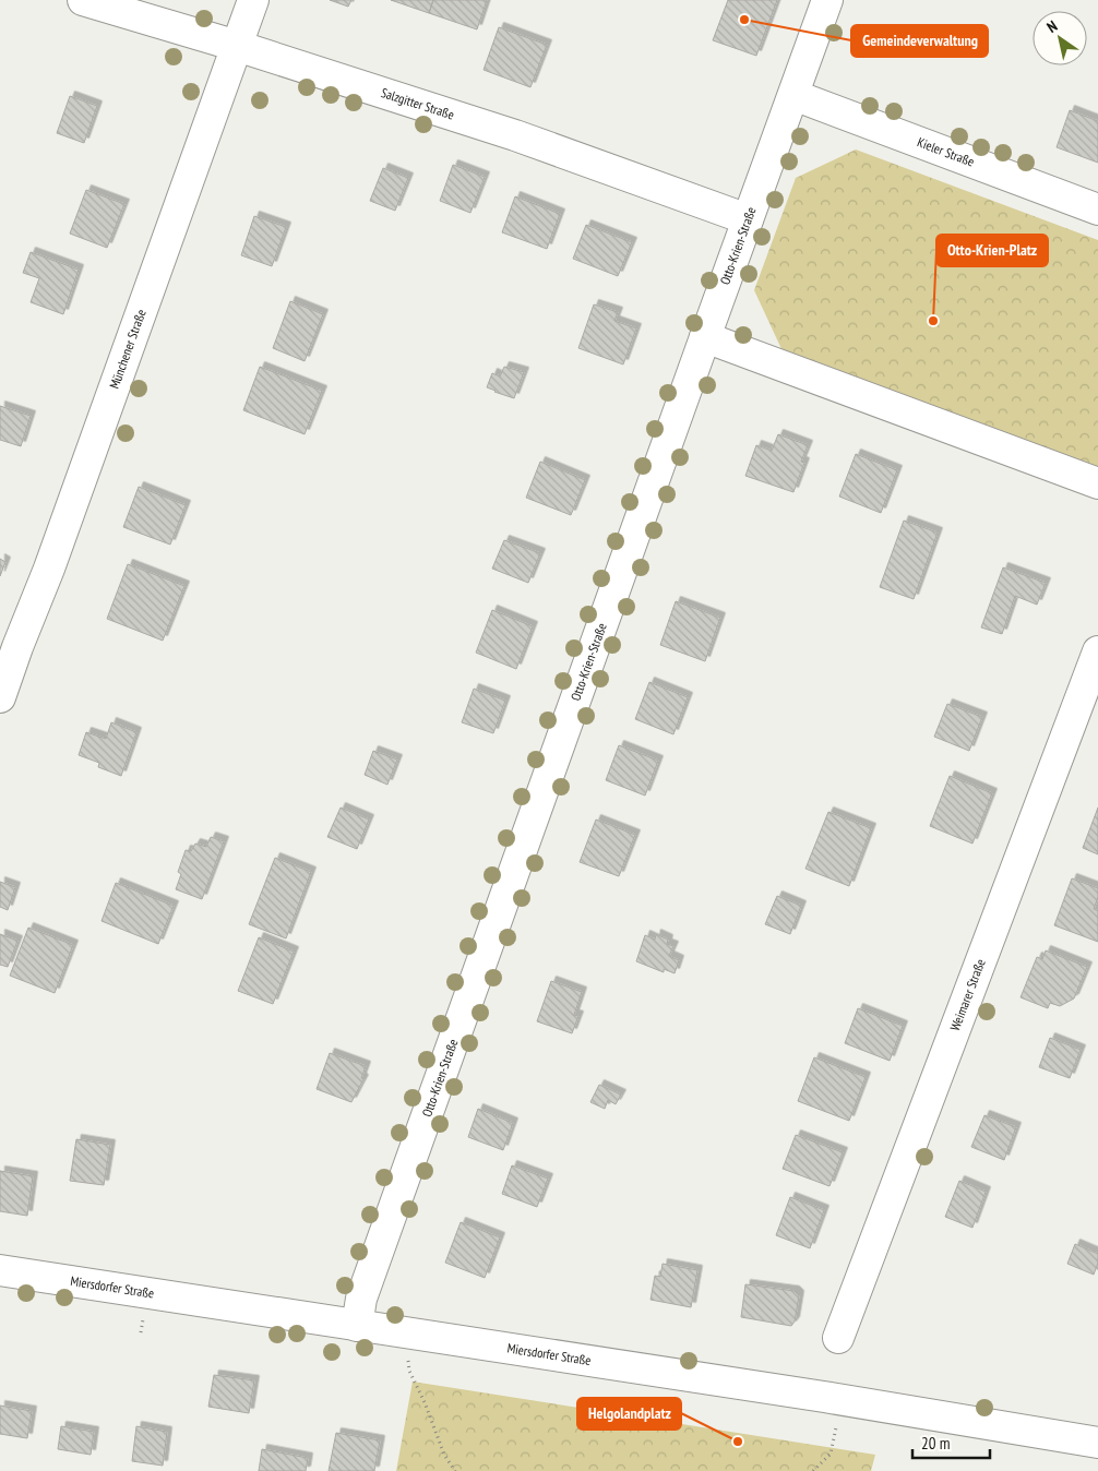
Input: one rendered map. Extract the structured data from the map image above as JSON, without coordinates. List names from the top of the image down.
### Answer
{
  "streets": {
    "street": [
      "Salzgitter Straße",
      "Kieler Straße",
      "Otto-Krien-Straße",
      "Münchener Straße",
      "Weimarer Straße",
      "Miersdorfer Straße"
    ]
  },
  "crossings": [
    ["Salzgitter Straße", "Otto-Krien-Straße"],
    ["Salzgitter Straße", "Münchener Straße"],
    ["Kieler Straße", "Otto-Krien-Straße"],
    ["Otto-Krien-Straße", "Miersdorfer Straße"]
  ],
  "places": ["Gemeindeverwaltung", "Otto-Krien-Platz", "Helgolandplatz"],
  "scale_bar": "20 m",
  "north": "top left"
}
